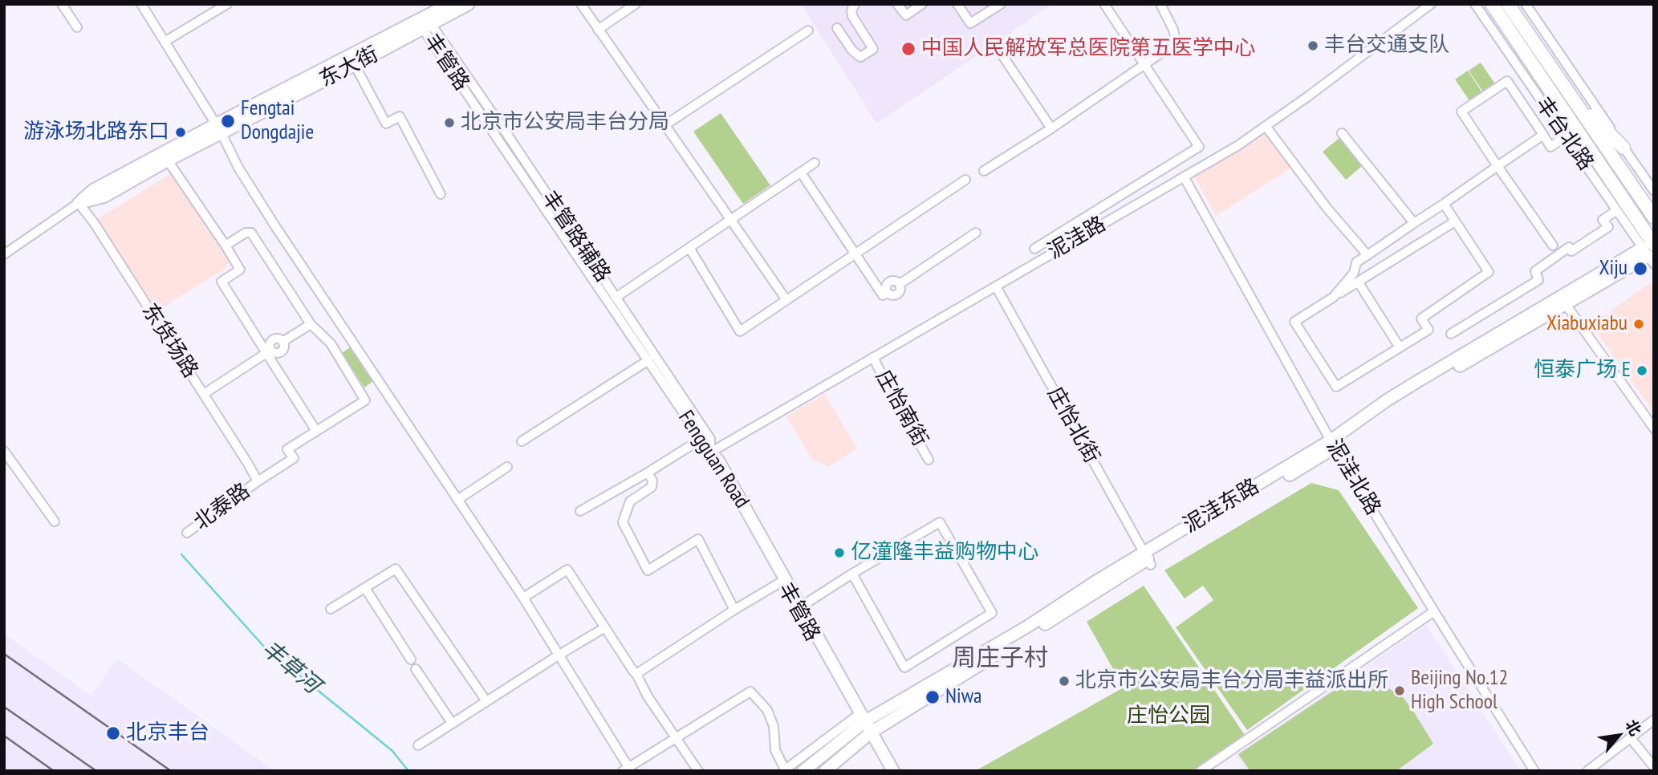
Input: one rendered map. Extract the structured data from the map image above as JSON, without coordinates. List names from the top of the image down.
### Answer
{
  "streets": {
    "highway": ["丰台北路"],
    "main road": ["丰管路", "东大街", "泥洼东路"],
    "street": [
      "丰管路辅路",
      "泥洼路",
      "东货场路",
      "庄怡南街",
      "庄怡北街",
      "Fengguan Road",
      "泥洼北路",
      "北泰路"
    ]
  },
  "crossings": [
    ["丰管路", "东大街"],
    ["丰管路", "丰管路辅路"],
    ["丰管路", "泥洼路"],
    ["丰管路", "Fengguan Road"],
    ["丰管路", "泥洼东路"],
    ["东大街", "丰管路辅路"],
    ["东大街", "东货场路"],
    ["丰台北路", "泥洼东路"],
    ["丰管路辅路", "泥洼路"],
    ["丰管路辅路", "Fengguan Road"],
    ["泥洼路", "庄怡南街"],
    ["泥洼路", "庄怡北街"],
    ["泥洼路", "Fengguan Road"],
    ["泥洼路", "泥洼北路"],
    ["东货场路", "北泰路"],
    ["庄怡北街", "泥洼东路"],
    ["泥洼北路", "泥洼东路"]
  ],
  "districts": ["周庄子村"],
  "water": ["丰草河"],
  "parks": ["庄怡公园"],
  "places": [
    "丰台交通支队",
    "中国人民解放军总医院第五医学中心",
    "Fengtai Dongdajie",
    "北京市公安局丰台分局",
    "游泳场北路东口",
    "Xiju",
    "Xiabuxiabu",
    "恒泰广场 E",
    "亿潼隆丰益购物中心",
    "北京市公安局丰台分局丰益派出所",
    "Beijing No.12 High School",
    "Niwa",
    "北京丰台"
  ],
  "north": "top right"
}
